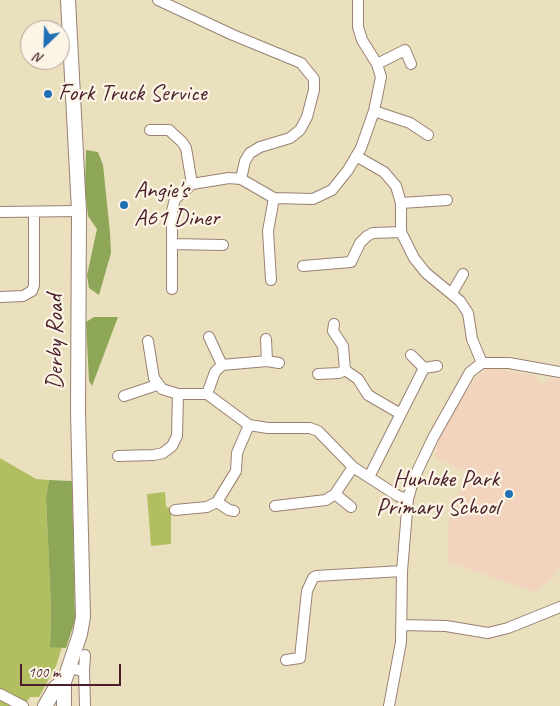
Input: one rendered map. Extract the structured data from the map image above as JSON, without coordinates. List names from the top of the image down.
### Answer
{
  "streets": {
    "highway": ["Derby Road"]
  },
  "places": ["Fork Truck Service", "Angie's A61 Diner", "Hunloke Park Primary School"],
  "scale_bar": "100 m",
  "north": "bottom left"
}
